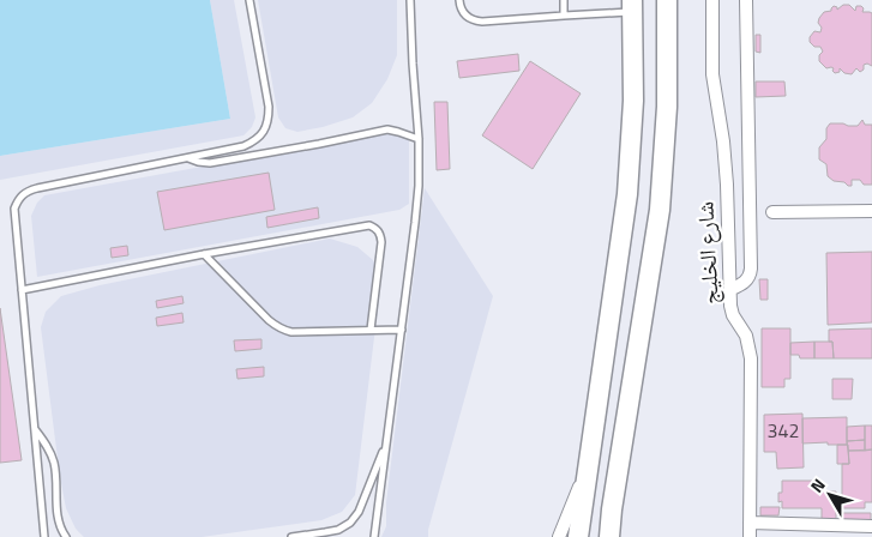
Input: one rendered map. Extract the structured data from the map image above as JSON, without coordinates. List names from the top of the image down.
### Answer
{
  "streets": {
    "main road": ["شارع الخليج"]
  },
  "house_numbers": ["342"],
  "north": "top left"
}
